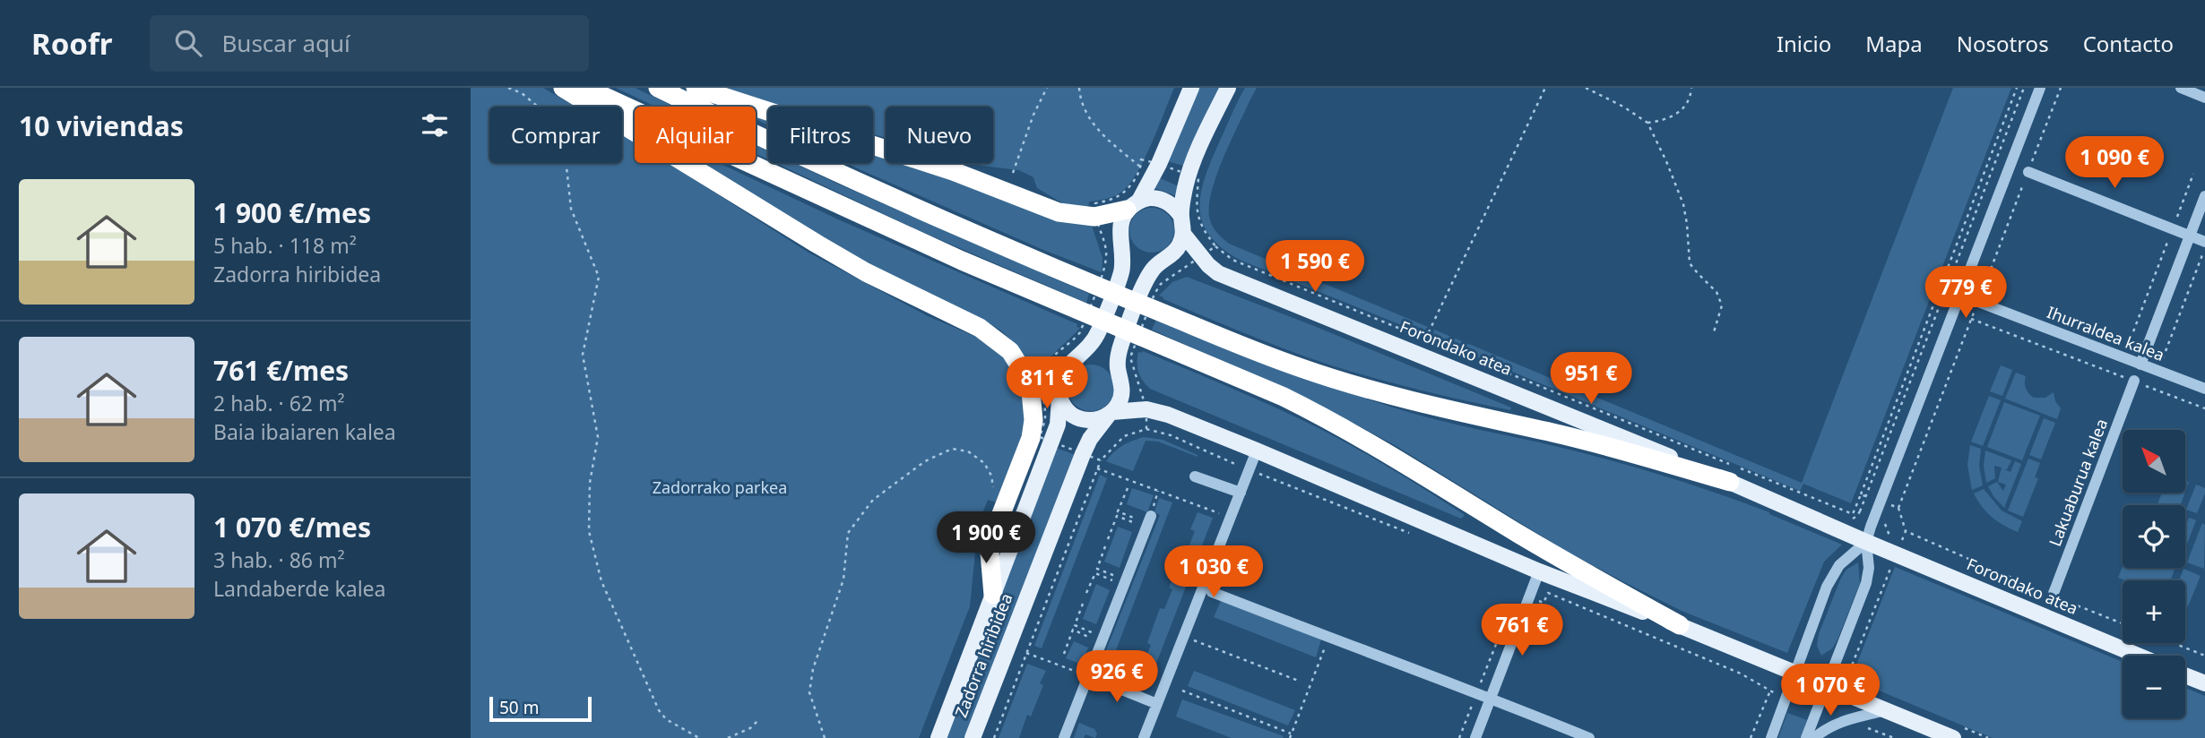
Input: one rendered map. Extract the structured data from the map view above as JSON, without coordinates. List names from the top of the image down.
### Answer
{
  "streets": {
    "main road": ["Forondako atea", "Zadorra hiribidea"],
    "street": ["Ihurraldea kalea", "Lakuaburua kalea"]
  },
  "parks": ["Zadorrako parkea"],
  "scale_bar": "50 m",
  "north": "top left",
  "page": {
    "header": "Roofr",
    "search": "Buscar aquí",
    "nav": [
      "Inicio",
      "Mapa",
      "Nosotros",
      "Contacto"
    ],
    "heading": "10 viviendas",
    "chip": [
      "Comprar",
      "Alquilar",
      "Filtros",
      "Nuevo"
    ],
    "price": [
      "1 090 €",
      "1 590 €",
      "779 €",
      "951 €",
      "811 €",
      "1 900 €",
      "1 030 €",
      "761 €",
      "926 €",
      "1 070 €"
    ],
    "list": [
      {
        "name": "1 900 €/mes",
        "note": "5 hab. · 118 m² · Zadorra hiribidea"
      },
      {
        "name": "761 €/mes",
        "note": "2 hab. · 62 m² · Baia ibaiaren kalea"
      },
      {
        "name": "1 070 €/mes",
        "note": "3 hab. · 86 m² · Landaberde kalea"
      }
    ],
    "map_buttons": ["+", "−"],
    "scale": "50 m"
  }
}
